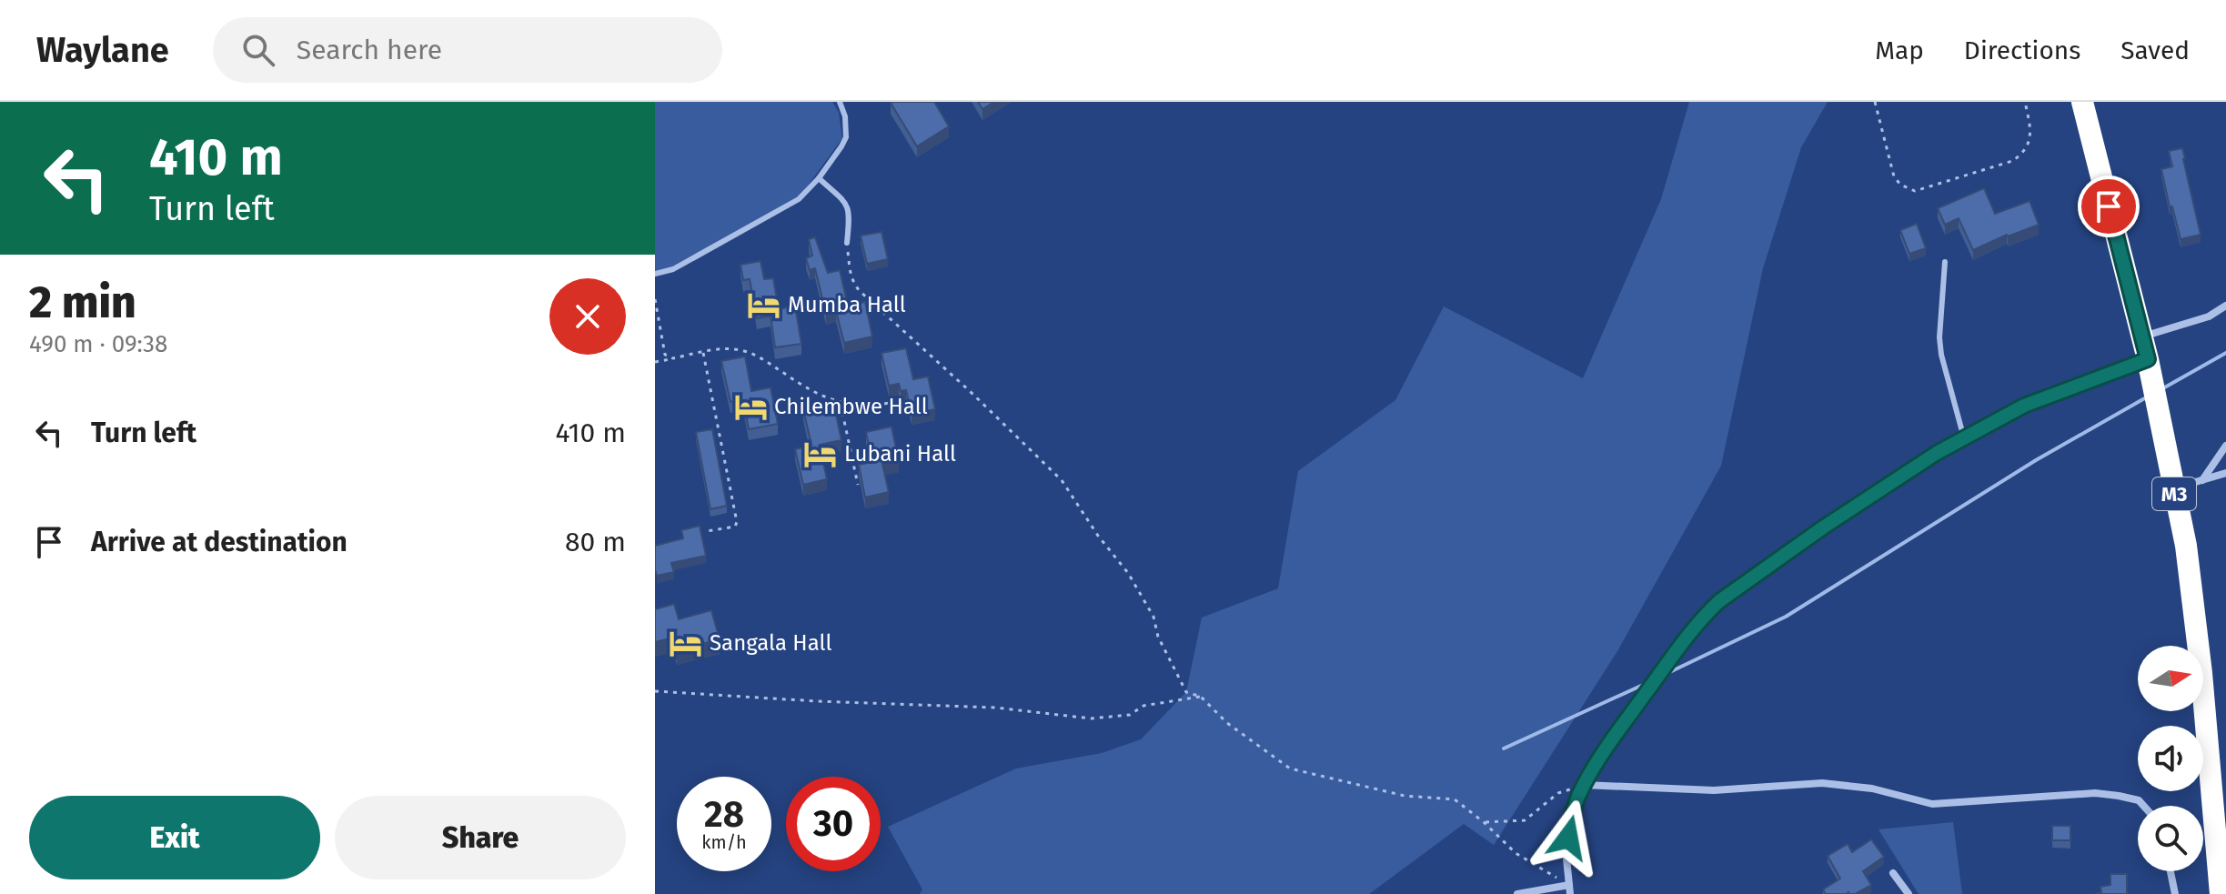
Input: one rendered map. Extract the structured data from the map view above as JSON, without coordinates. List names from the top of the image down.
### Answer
{
  "streets": {
    "highway": ["M3"]
  },
  "places": {
    "hotel": [
      "Mumba Hall",
      "Chilembwe Hall",
      "Lubani Hall",
      "Sangala Hall"
    ]
  },
  "north": "right",
  "page": {
    "header": "Waylane",
    "search": "Search here",
    "nav": ["Map", "Directions", "Saved"],
    "turn": ["410 m", "Turn left"],
    "heading": ["2 min", "490 m · 09:38"],
    "list": [
      {
        "name": "Turn left",
        "value": "410 m"
      },
      {
        "name": "Arrive at destination",
        "value": "80 m"
      }
    ],
    "speed": "28 km/h",
    "limit": "30",
    "buttons": ["Exit", "Share"]
  }
}
